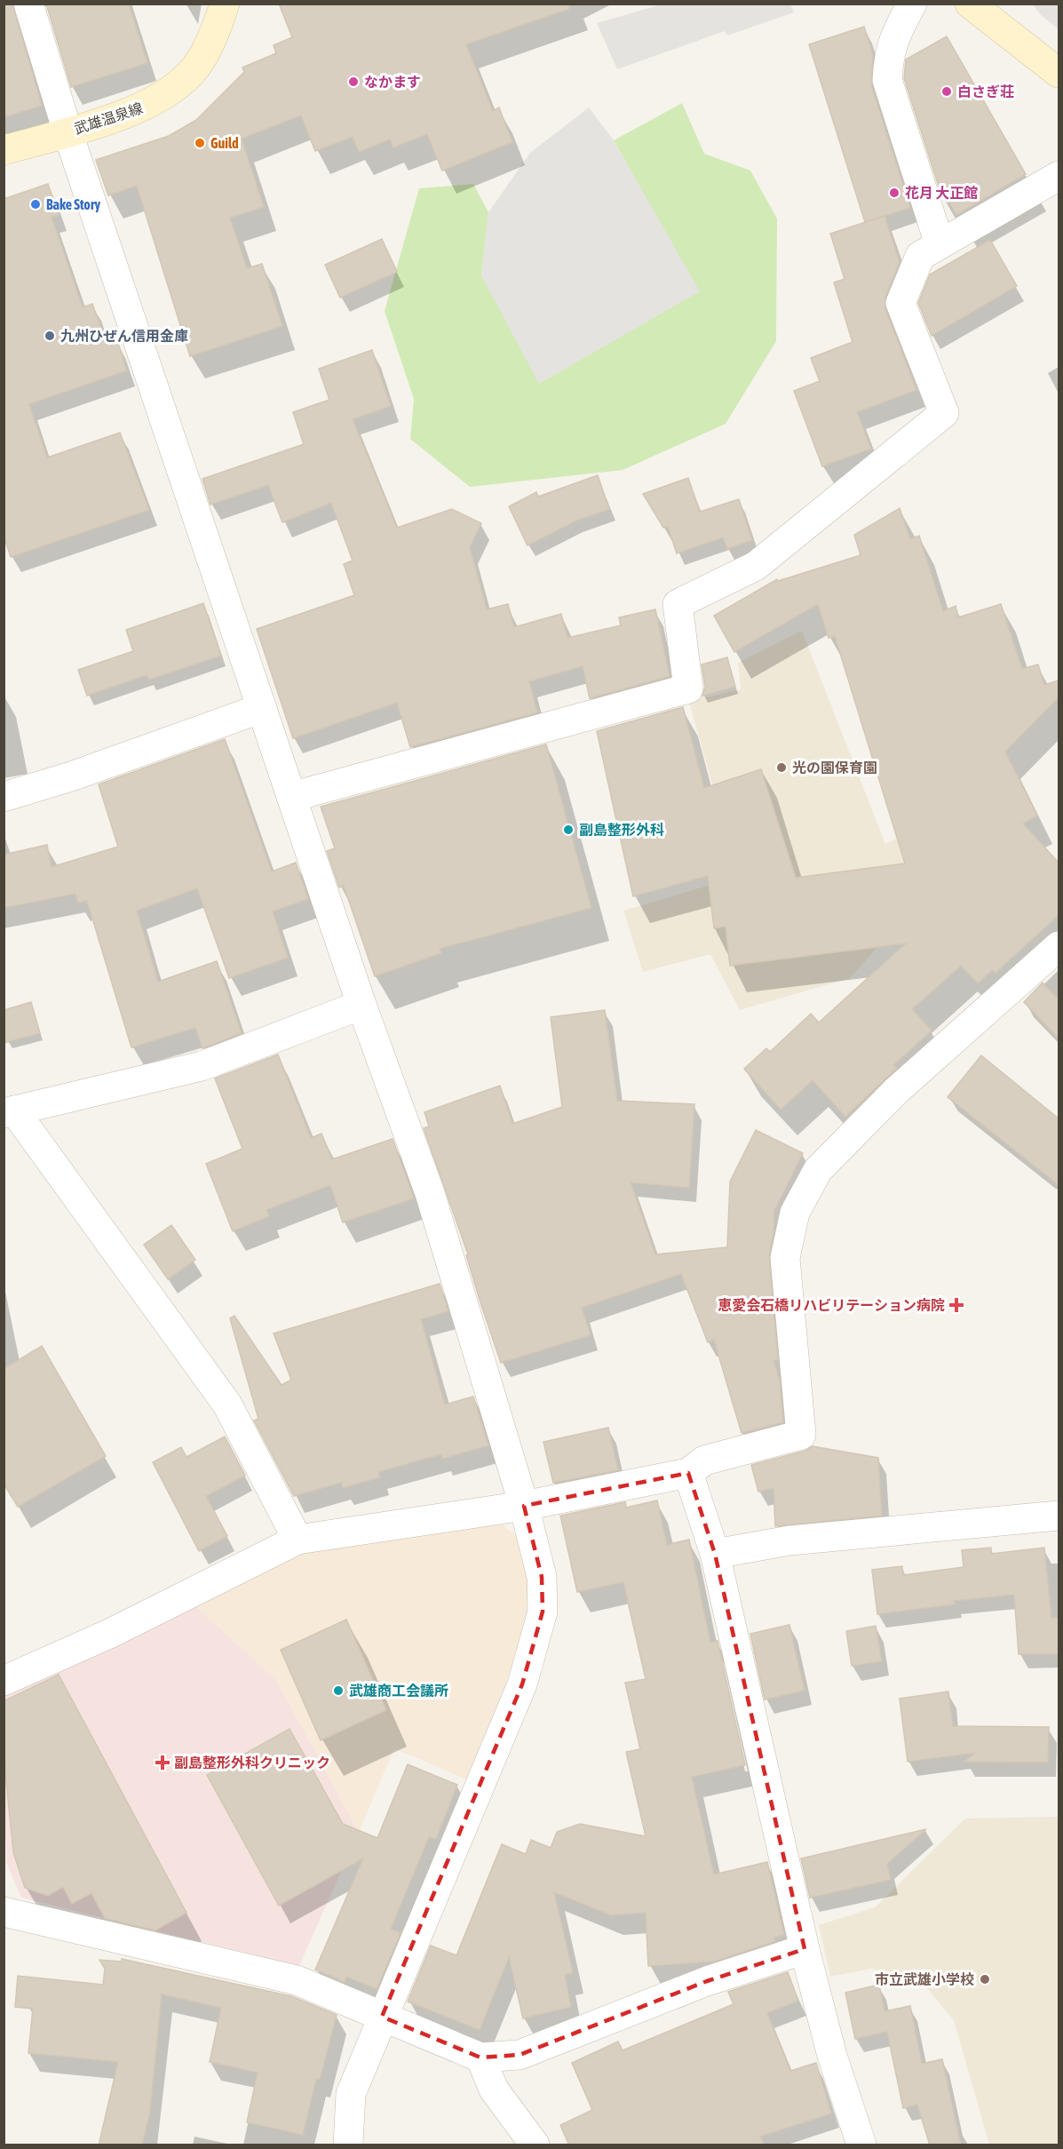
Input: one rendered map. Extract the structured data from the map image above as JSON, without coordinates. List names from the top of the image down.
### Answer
{
  "streets": {
    "main road": ["武雄温泉線"]
  },
  "places": {
    "other": [
      "なかます",
      "白さぎ荘",
      "Guild",
      "花月 大正館",
      "Bake Story",
      "九州ひぜん信用金庫",
      "光の園保育園",
      "副島整形外科",
      "武雄商工会議所",
      "市立武雄小学校"
    ],
    "health": ["恵愛会石橋リハビリテーション病院", "副島整形外科クリニック"]
  }
}
